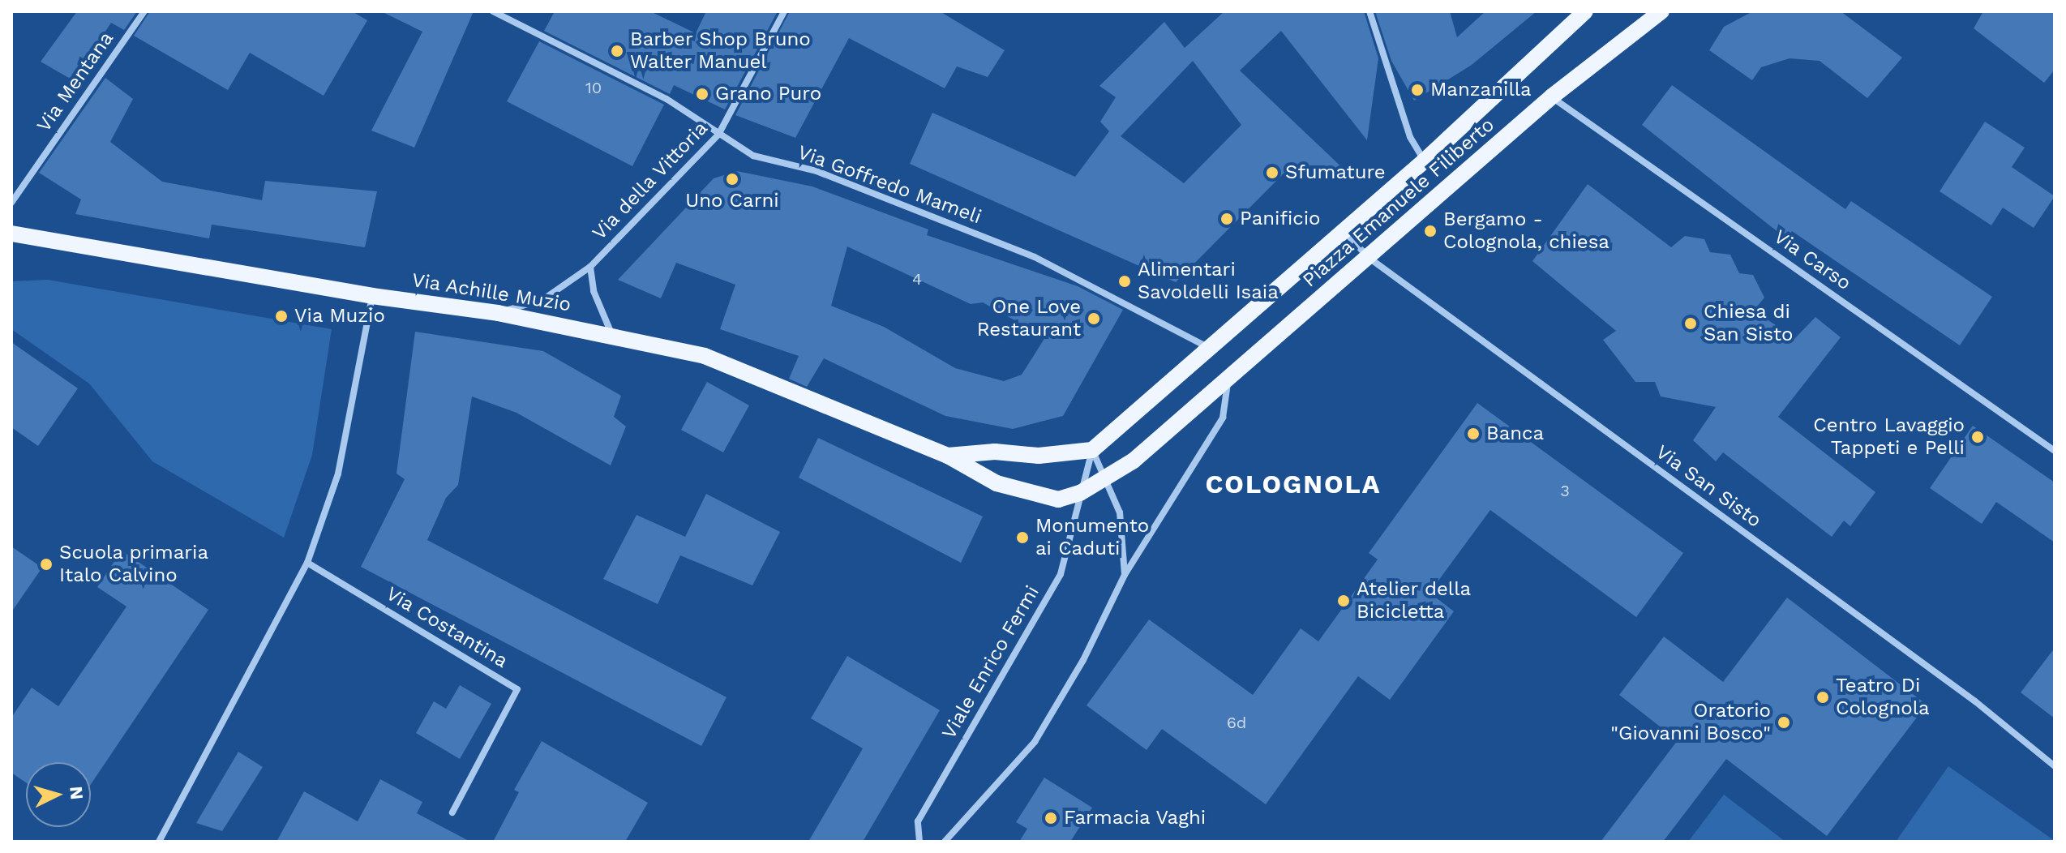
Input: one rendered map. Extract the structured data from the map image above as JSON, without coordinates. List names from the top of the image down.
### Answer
{
  "streets": {
    "main road": ["Piazza Emanuele Filiberto", "Via Achille Muzio"],
    "street": [
      "Via Mentana",
      "Via della Vittoria",
      "Via Goffredo Mameli",
      "Via Carso",
      "Via San Sisto",
      "Via Costantina",
      "Viale Enrico Fermi"
    ]
  },
  "crossings": [
    ["Via della Vittoria", "Via Goffredo Mameli"],
    ["Via della Vittoria", "Via Achille Muzio"],
    ["Via Goffredo Mameli", "Piazza Emanuele Filiberto"],
    ["Piazza Emanuele Filiberto", "Via Carso"],
    ["Piazza Emanuele Filiberto", "Via Achille Muzio"],
    ["Piazza Emanuele Filiberto", "Via San Sisto"],
    ["Piazza Emanuele Filiberto", "Viale Enrico Fermi"],
    ["Via Achille Muzio", "Viale Enrico Fermi"]
  ],
  "districts": ["COLOGNOLA"],
  "places": [
    "Barber Shop Bruno Walter Manuel",
    "Manzanilla",
    "Grano Puro",
    "Sfumature",
    "Uno Carni",
    "Panificio",
    "Bergamo - Colognola, chiesa",
    "Alimentari Savoldelli Isaia",
    "Via Muzio",
    "One Love Restaurant",
    "Chiesa di San Sisto",
    "Banca",
    "Centro Lavaggio Tappeti e Pelli",
    "Monumento ai Caduti",
    "Scuola primaria Italo Calvino",
    "Atelier della Bicicletta",
    "Teatro Di Colognola",
    "Oratorio \"Giovanni Bosco\"",
    "Farmacia Vaghi"
  ],
  "house_numbers": [
    "10",
    "4",
    "3",
    "6d"
  ],
  "north": "right"
}
